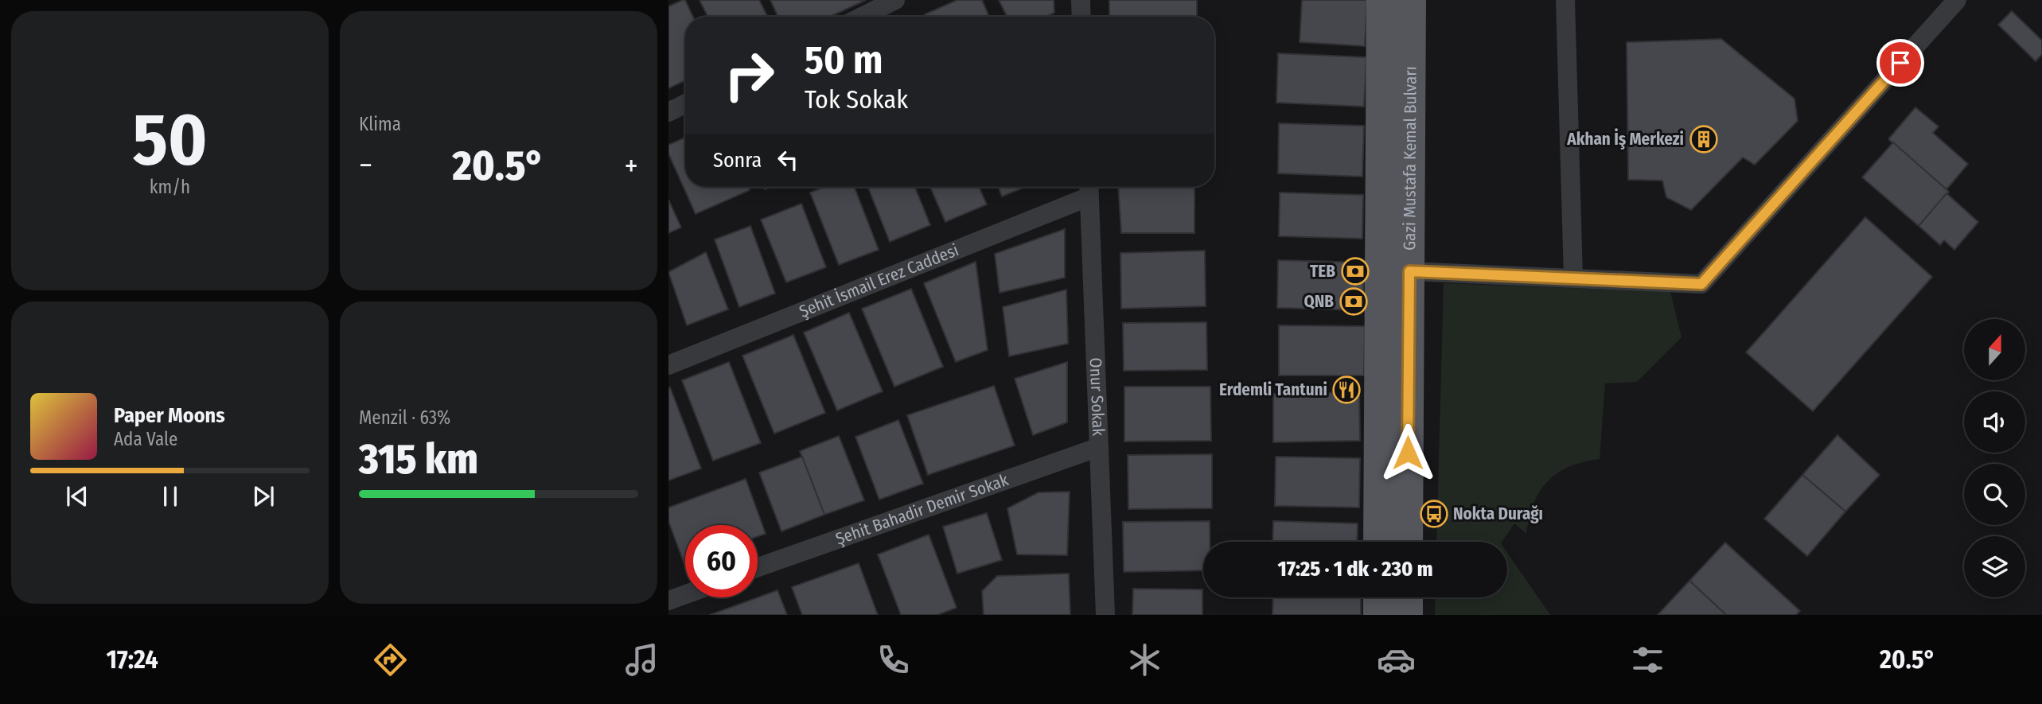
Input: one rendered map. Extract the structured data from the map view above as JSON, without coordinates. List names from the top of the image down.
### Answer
{
  "streets": {
    "main road": ["Gazi Mustafa Kemal Bulvarı"],
    "street": ["Şehit İsmail Erez Caddesi", "Onur Sokak", "Şehit Bahadir Demir Sokak"]
  },
  "crossings": [
    ["Şehit İsmail Erez Caddesi", "Onur Sokak"],
    ["Onur Sokak", "Şehit Bahadir Demir Sokak"]
  ],
  "places": {
    "building": ["Akhan İş Merkezi"],
    "bank": ["TEB", "QNB"],
    "restaurant": ["Erdemli Tantuni"],
    "bus stop": ["Nokta Durağı"]
  },
  "north": "top",
  "page": {
    "tile": [
      ["50", "km/h"],
      "Klima",
      ["Menzil · 63%", "315 km"]
    ],
    "turn": ["50 m", "Tok Sokak"],
    "then": "Sonra",
    "heat": ["−", "20.5°", "+"],
    "song": ["Paper Moons", "Ada Vale"],
    "limit": "60",
    "trip": "17:25 · 1 dk · 230 m",
    "tabs": ["17:24", "20.5°"]
  }
}
